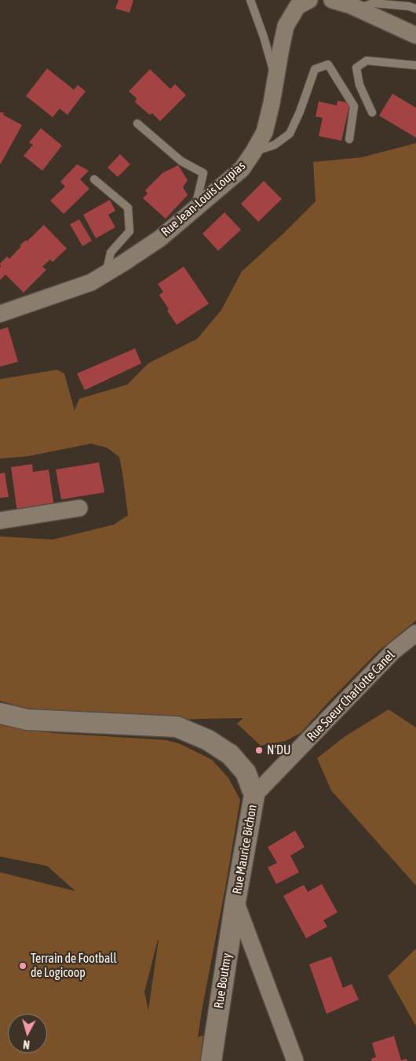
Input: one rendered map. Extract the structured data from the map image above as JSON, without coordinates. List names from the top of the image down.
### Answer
{
  "streets": {
    "street": [
      "Rue Jean-Louis Loupias",
      "Rue Soeur Charlotte Canel",
      "Rue Maurice Bichon",
      "Rue Boutmy"
    ]
  },
  "crossings": [
    ["Rue Soeur Charlotte Canel", "Rue Maurice Bichon"],
    ["Rue Maurice Bichon", "Rue Boutmy"]
  ],
  "places": ["N'DU", "Terrain de Football de Logicoop"],
  "north": "bottom"
}
